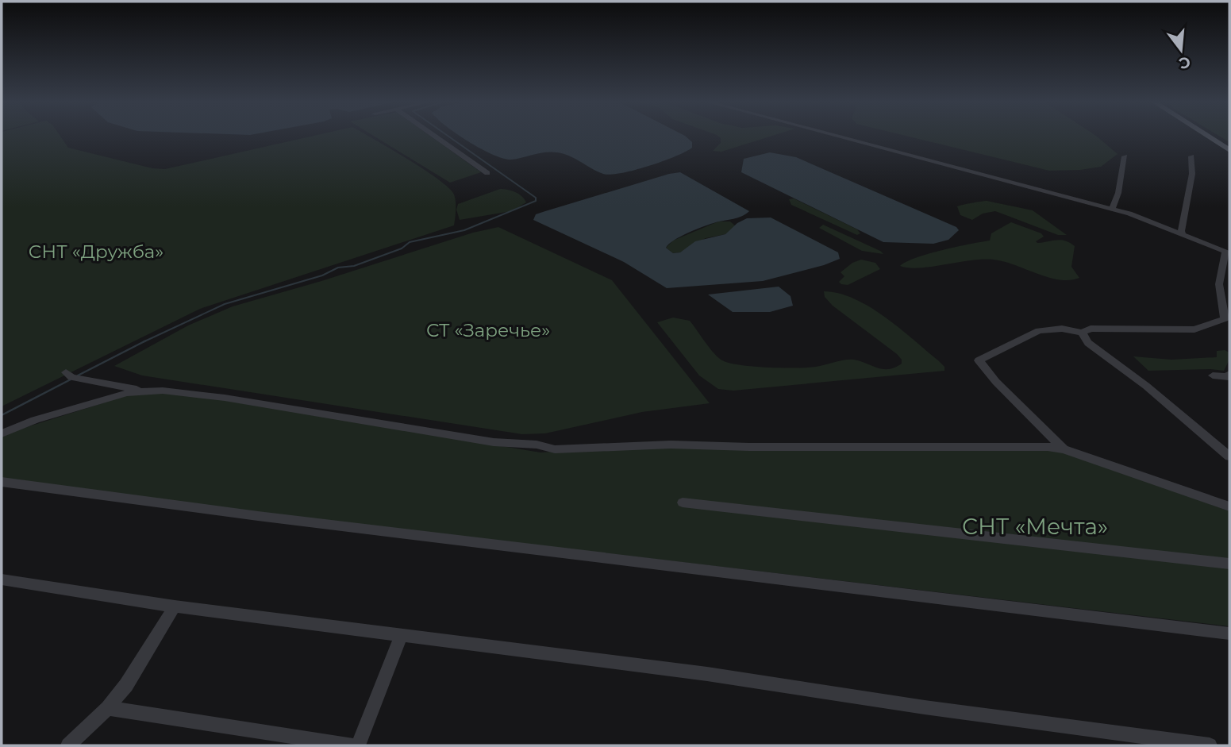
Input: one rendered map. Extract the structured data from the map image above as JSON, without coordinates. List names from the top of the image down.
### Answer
{
  "parks": ["СНТ «Дружба»", "СТ «Заречье»", "СНТ «Мечта»"],
  "north": "bottom"
}
